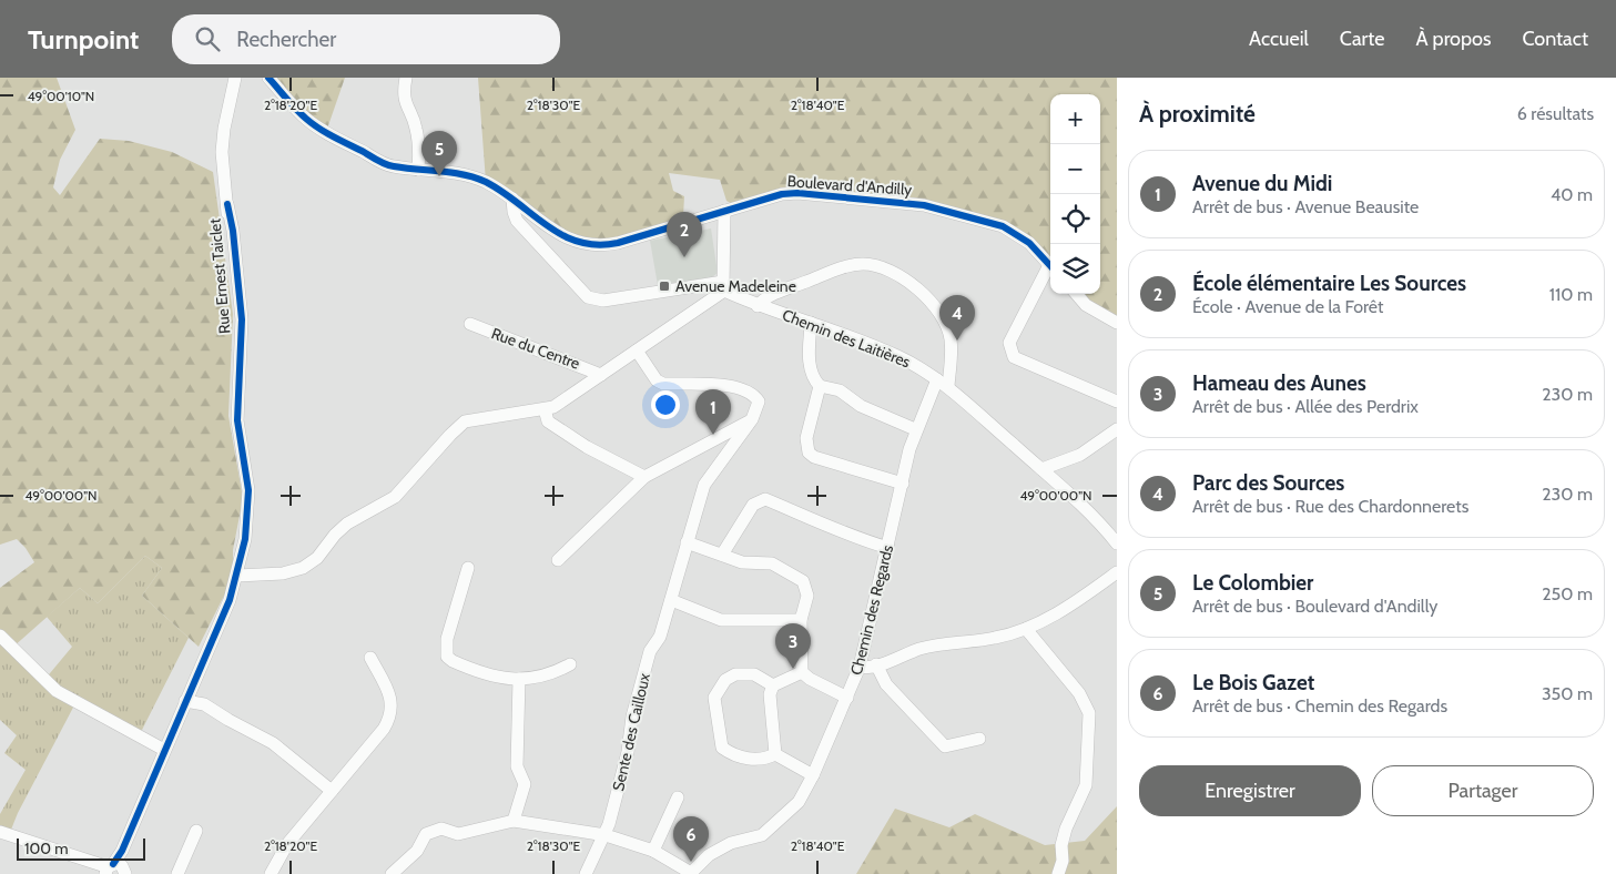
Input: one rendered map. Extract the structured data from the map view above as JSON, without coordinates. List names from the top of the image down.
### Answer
{
  "streets": {
    "street": [
      "Boulevard d'Andilly",
      "Rue Ernest Taiclet",
      "Chemin des Laitières",
      "Rue du Centre",
      "Chemin des Regards",
      "Sente des Cailloux"
    ]
  },
  "crossings": [
    ["Chemin des Laitières", "Chemin des Regards"]
  ],
  "places": {
    "transit": ["Avenue Madeleine"]
  },
  "scale_bar": "100 m",
  "page": {
    "header": "Turnpoint",
    "search": "Rechercher",
    "nav": [
      "Accueil",
      "Carte",
      "À propos",
      "Contact"
    ],
    "heading": ["À proximité", "6 résultats"],
    "map_buttons": ["+", "−"],
    "pins": [
      "5",
      "2",
      "4",
      "1",
      "3",
      "6"
    ],
    "list": [
      {
        "mark": "1",
        "name": "Avenue du Midi",
        "note": "Arrêt de bus · Avenue Beausite",
        "value": "40 m"
      },
      {
        "mark": "2",
        "name": "École élémentaire Les Sources",
        "note": "École · Avenue de la Forêt",
        "value": "110 m"
      },
      {
        "mark": "3",
        "name": "Hameau des Aunes",
        "note": "Arrêt de bus · Allée des Perdrix",
        "value": "230 m"
      },
      {
        "mark": "4",
        "name": "Parc des Sources",
        "note": "Arrêt de bus · Rue des Chardonnerets",
        "value": "230 m"
      },
      {
        "mark": "5",
        "name": "Le Colombier",
        "note": "Arrêt de bus · Boulevard d'Andilly",
        "value": "250 m"
      },
      {
        "mark": "6",
        "name": "Le Bois Gazet",
        "note": "Arrêt de bus · Chemin des Regards",
        "value": "350 m"
      }
    ],
    "buttons": ["Enregistrer", "Partager"],
    "scale": "100 m"
  },
  "coordinates": [
    "49°00'10\"N",
    "2°18'20\"E",
    "2°18'30\"E",
    "2°18'40\"E",
    "49°00'00\"N"
  ]
}
